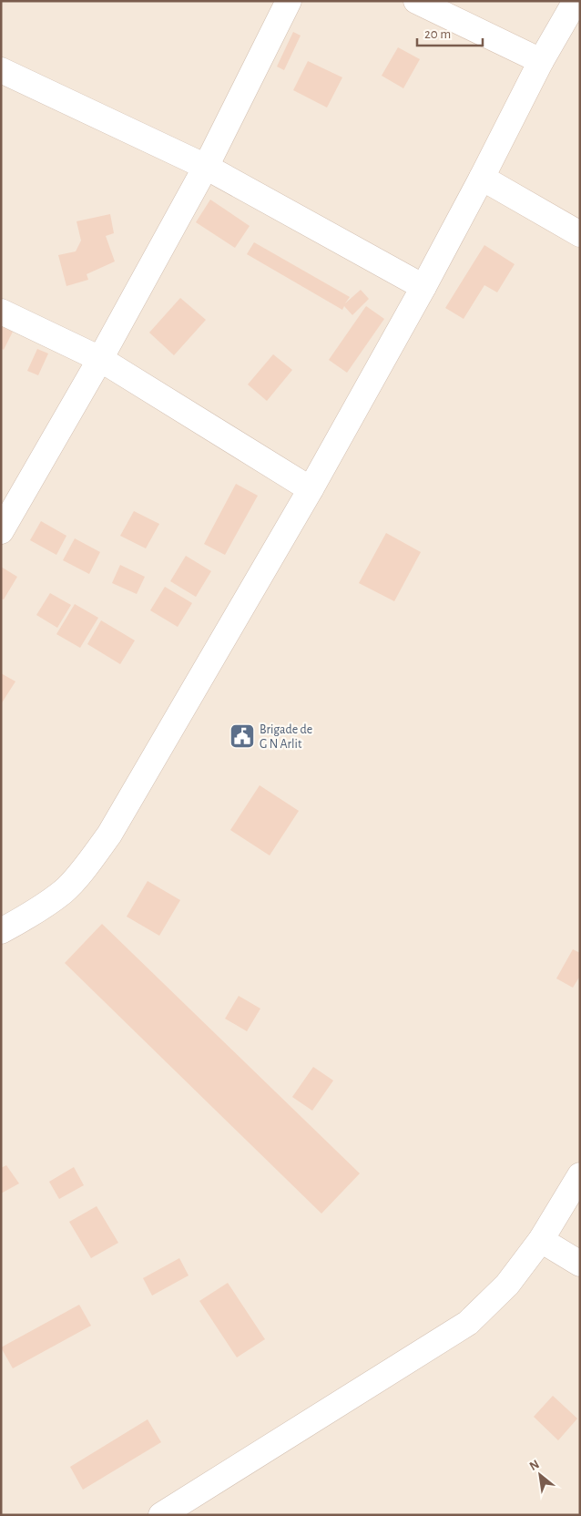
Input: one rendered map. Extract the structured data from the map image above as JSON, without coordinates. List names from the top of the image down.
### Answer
{
  "places": {
    "public building": ["Brigade de G N Arlit"]
  },
  "scale_bar": "20 m",
  "north": "top left"
}
